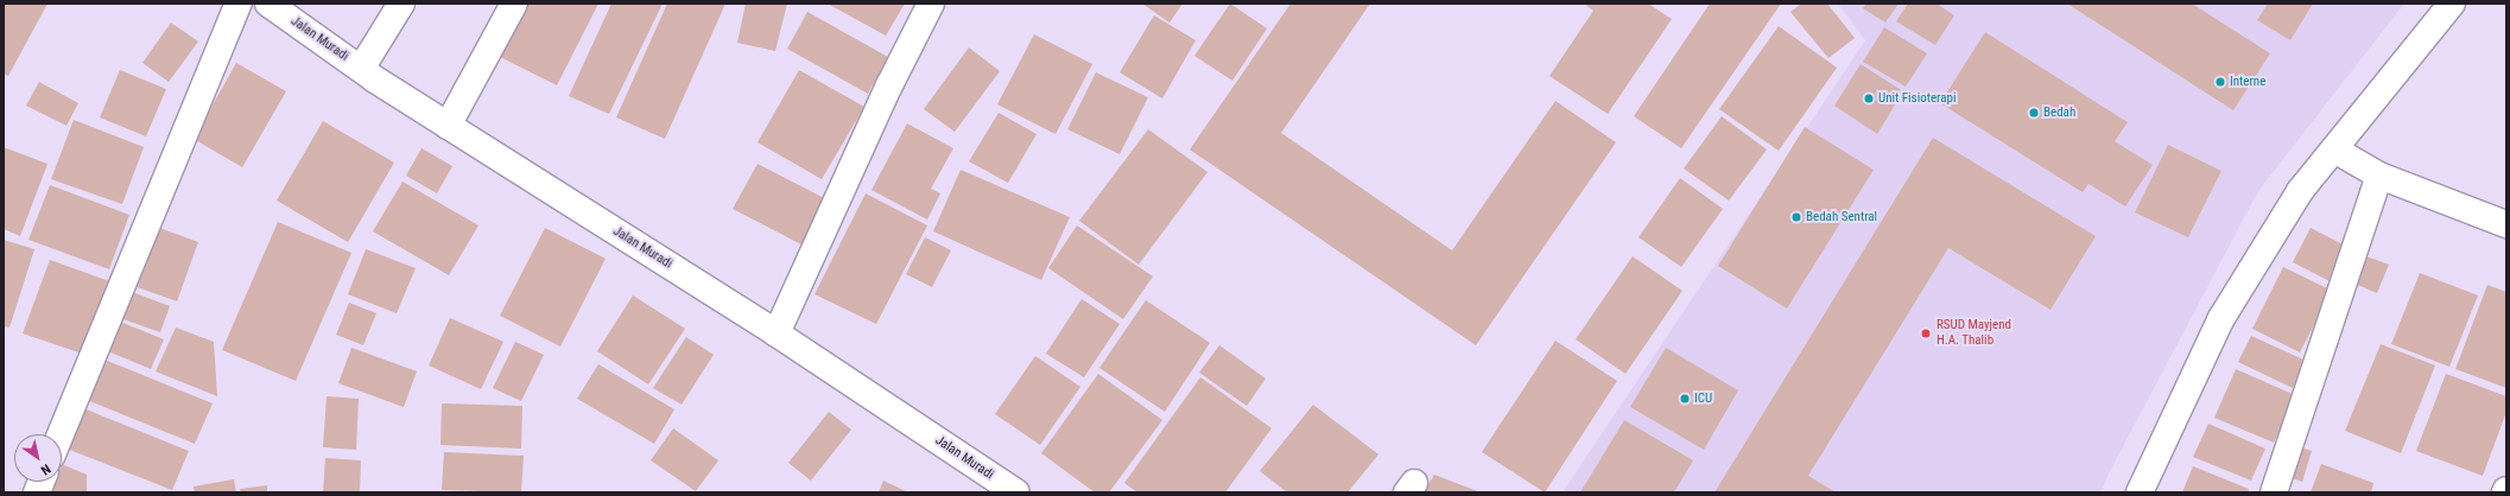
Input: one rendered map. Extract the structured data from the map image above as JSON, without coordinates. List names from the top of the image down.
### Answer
{
  "streets": {
    "main road": ["Jalan Muradi"]
  },
  "places": [
    "Interne",
    "Unit Fisioterapi",
    "Bedah",
    "Bedah Sentral",
    "RSUD Mayjend H.A. Thalib",
    "ICU"
  ],
  "north": "bottom right"
}
